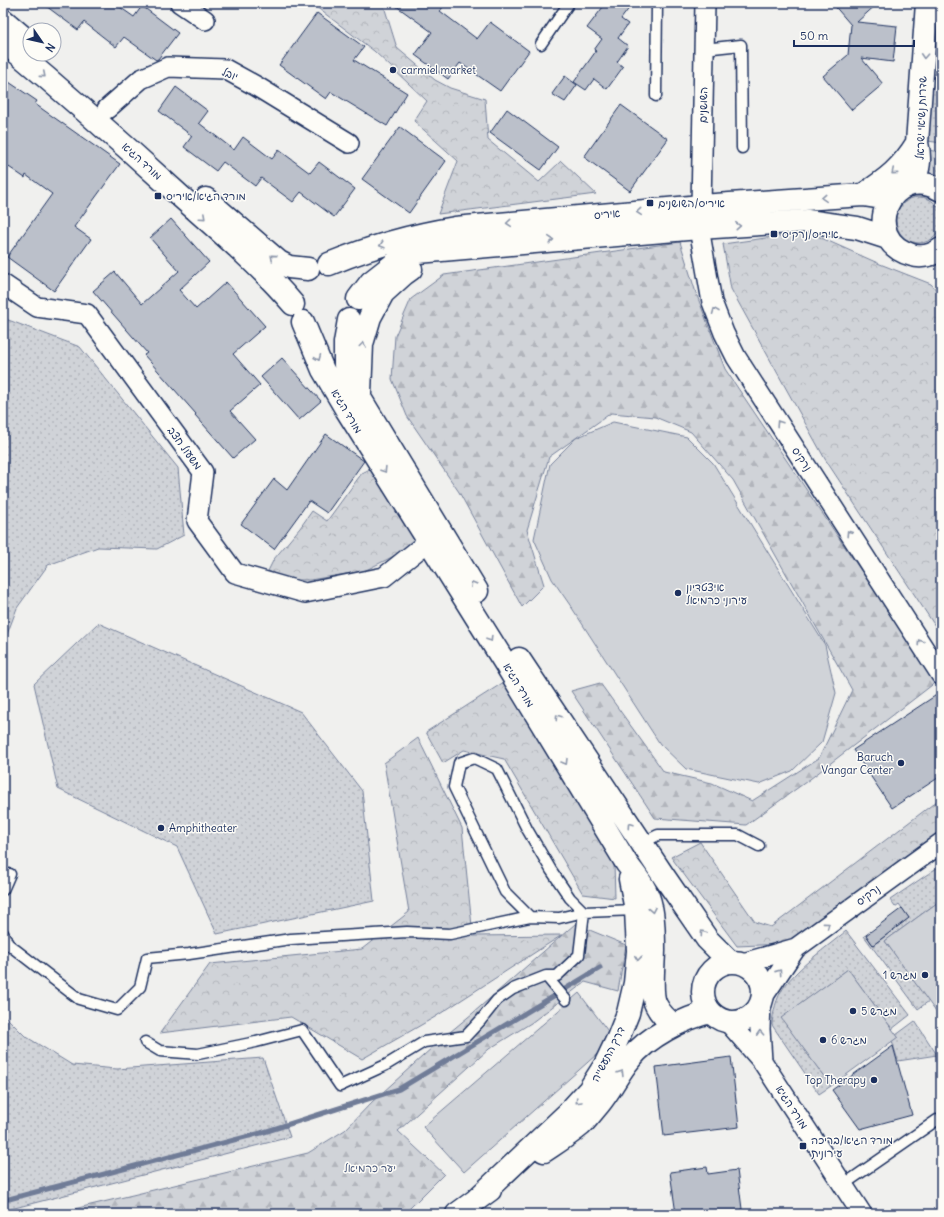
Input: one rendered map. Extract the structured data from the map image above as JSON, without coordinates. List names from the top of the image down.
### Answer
{
  "streets": {
    "street": [
      "יובל",
      "השושנים",
      "שדרות נשיאי ישראל",
      "מורד הגיא",
      "איריס",
      "משעול חצב",
      "נרקיס",
      "דרך התעשייה"
    ]
  },
  "crossings": [
    ["יובל", "מורד הגיא"],
    ["השושנים", "איריס"],
    ["מורד הגיא", "איריס"],
    ["מורד הגיא", "משעול חצב"],
    ["מורד הגיא", "נרקיס"],
    ["מורד הגיא", "דרך התעשייה"],
    ["איריס", "נרקיס"]
  ],
  "one_way": ["שדרות נשיאי ישראל", "נרקיס"],
  "parks": ["יער כרמיאל"],
  "places": {
    "other": [
      "carmiel market",
      "איצטדיון עירוני כרמיאל",
      "Baruch Vangar Center",
      "Amphitheater",
      "מגרש 1",
      "מגרש 5",
      "מגרש 6",
      "Top Therapy"
    ],
    "transit": [
      "מורד הגיא/איריס",
      "איריס/השושנים",
      "איריס/נרקיס",
      "מורד הגיא/בריכה עירונית"
    ]
  },
  "scale_bar": "50 m",
  "north": "bottom right"
}
